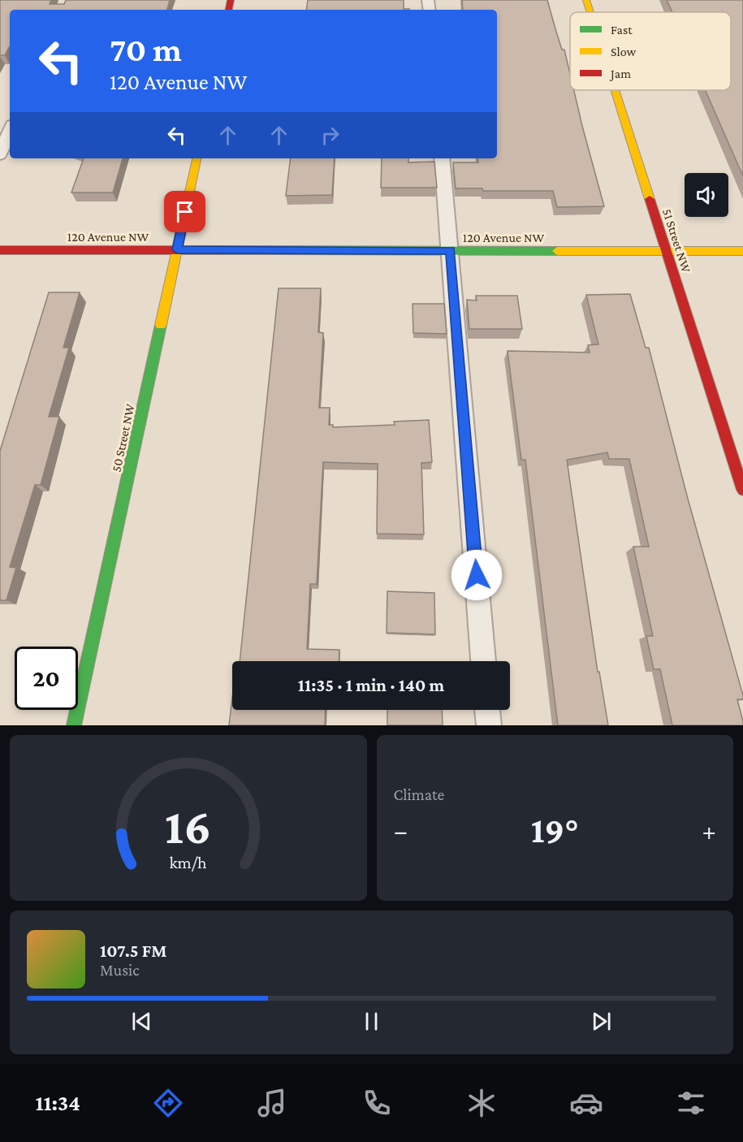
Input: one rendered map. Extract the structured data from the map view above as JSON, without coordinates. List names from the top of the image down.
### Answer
{
  "streets": {
    "street": ["120 Avenue NW", "51 Street NW", "50 Street NW"]
  },
  "crossings": [
    ["120 Avenue NW", "51 Street NW"],
    ["120 Avenue NW", "50 Street NW"]
  ],
  "legend": ["Fast", "Slow", "Jam"],
  "page": {
    "turn": ["70 m", "120 Avenue NW"],
    "limit": "20",
    "trip": "11:35 · 1 min · 140 m",
    "tile": "Climate",
    "heat": ["−", "19°", "+"],
    "song": ["107.5 FM", "Music"],
    "tabs": "11:34",
    "gauge": ["16", "km/h"]
  }
}
